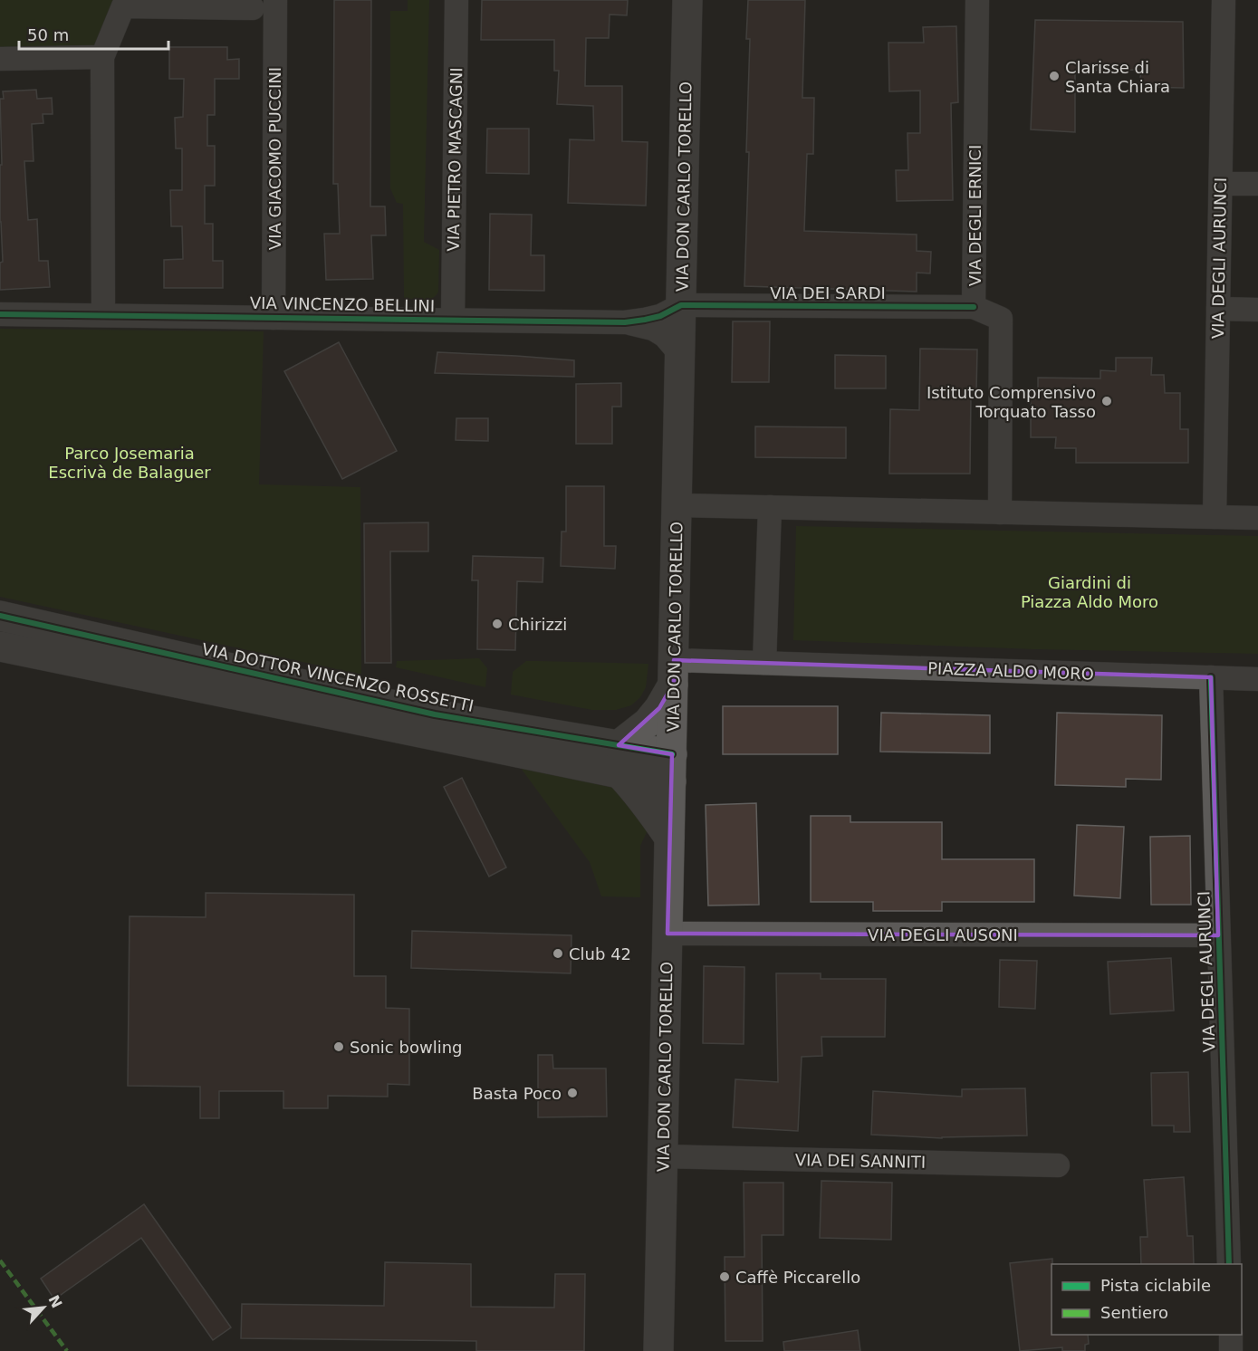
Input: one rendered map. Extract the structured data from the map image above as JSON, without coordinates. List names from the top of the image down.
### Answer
{
  "streets": {
    "street": [
      "VIA GIACOMO PUCCINI",
      "VIA PIETRO MASCAGNI",
      "VIA DON CARLO TORELLO",
      "VIA DEGLI ERNICI",
      "VIA DEGLI AURUNCI",
      "VIA DEI SARDI",
      "VIA VINCENZO BELLINI",
      "PIAZZA ALDO MORO",
      "VIA DOTTOR VINCENZO ROSSETTI",
      "VIA DEGLI AUSONI",
      "VIA DEI SANNITI"
    ]
  },
  "crossings": [
    ["VIA GIACOMO PUCCINI", "VIA VINCENZO BELLINI"],
    ["VIA PIETRO MASCAGNI", "VIA VINCENZO BELLINI"],
    ["VIA DON CARLO TORELLO", "VIA DEI SARDI"],
    ["VIA DON CARLO TORELLO", "VIA VINCENZO BELLINI"],
    ["VIA DON CARLO TORELLO", "PIAZZA ALDO MORO"],
    ["VIA DON CARLO TORELLO", "VIA DOTTOR VINCENZO ROSSETTI"],
    ["VIA DON CARLO TORELLO", "VIA DEGLI AUSONI"],
    ["VIA DON CARLO TORELLO", "VIA DEI SANNITI"],
    ["VIA DEGLI ERNICI", "VIA DEI SARDI"],
    ["VIA DEGLI AURUNCI", "PIAZZA ALDO MORO"],
    ["VIA DEGLI AURUNCI", "VIA DEGLI AUSONI"],
    ["VIA DEI SARDI", "VIA VINCENZO BELLINI"]
  ],
  "parks": ["Parco Josemaria Escrivà de Balaguer", "Giardini di Piazza Aldo Moro"],
  "places": [
    "Clarisse di Santa Chiara",
    "Istituto Comprensivo Torquato Tasso",
    "Chirizzi",
    "Club 42",
    "Sonic bowling",
    "Basta Poco",
    "Caffè Piccarello"
  ],
  "legend": ["Pista ciclabile", "Sentiero"],
  "scale_bar": "50 m",
  "north": "top right"
}
